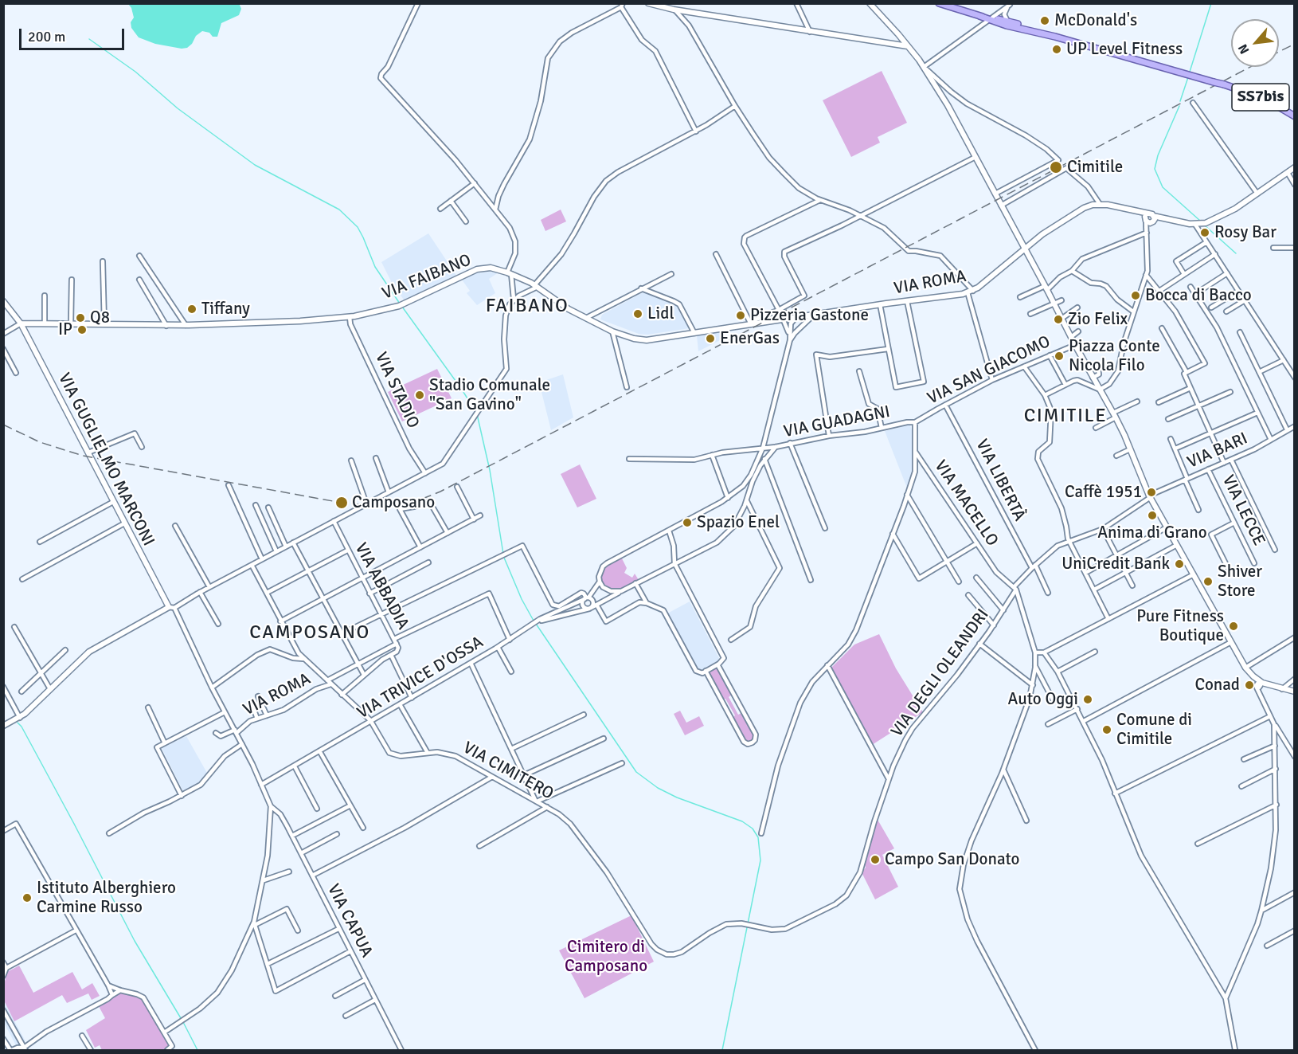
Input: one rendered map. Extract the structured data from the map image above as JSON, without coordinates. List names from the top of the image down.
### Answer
{
  "streets": {
    "main road": ["SS7bis"],
    "street": [
      "VIA FAIBANO",
      "VIA ROMA",
      "VIA SAN GIACOMO",
      "VIA STADIO",
      "VIA GUADAGNI",
      "VIA BARI",
      "VIA GUGLIELMO MARCONI",
      "VIA LIBERTÀ",
      "VIA MACELLO",
      "VIA LECCE",
      "VIA ABBADIA",
      "VIA DEGLI OLEANDRI",
      "VIA TRIVICE D'OSSA",
      "VIA CIMITERO",
      "VIA CAPUA"
    ]
  },
  "crossings": [
    ["VIA FAIBANO", "VIA ROMA"],
    ["VIA FAIBANO", "VIA STADIO"],
    ["VIA FAIBANO", "VIA GUGLIELMO MARCONI"],
    ["VIA ROMA", "VIA ABBADIA"],
    ["VIA ROMA", "VIA CIMITERO"],
    ["VIA SAN GIACOMO", "VIA GUADAGNI"],
    ["VIA SAN GIACOMO", "VIA LIBERTÀ"],
    ["VIA SAN GIACOMO", "VIA MACELLO"],
    ["VIA GUADAGNI", "VIA MACELLO"],
    ["VIA BARI", "VIA LECCE"],
    ["VIA BARI", "VIA DEGLI OLEANDRI"],
    ["VIA LIBERTÀ", "VIA DEGLI OLEANDRI"],
    ["VIA MACELLO", "VIA DEGLI OLEANDRI"],
    ["VIA ABBADIA", "VIA CIMITERO"],
    ["VIA DEGLI OLEANDRI", "VIA CIMITERO"],
    ["VIA TRIVICE D'OSSA", "VIA CIMITERO"]
  ],
  "districts": ["FAIBANO", "CIMITILE", "CAMPOSANO"],
  "parks": ["Cimitero di Camposano"],
  "places": [
    "McDonald's",
    "UP Level Fitness",
    "Cimitile",
    "Rosy Bar",
    "Bocca di Bacco",
    "Tiffany",
    "Lidl",
    "Pizzeria Gastone",
    "Q8",
    "Zio Felix",
    "IP",
    "EnerGas",
    "Piazza Conte Nicola Filo",
    "Stadio Comunale \"San Gavino\"",
    "Caffè 1951",
    "Camposano",
    "Anima di Grano",
    "Spazio Enel",
    "UniCredit Bank",
    "Shiver Store",
    "Pure Fitness Boutique",
    "Conad",
    "Auto Oggi",
    "Comune di Cimitile",
    "Campo San Donato",
    "Istituto Alberghiero Carmine Russo"
  ],
  "scale_bar": "200 m",
  "north": "bottom left"
}
